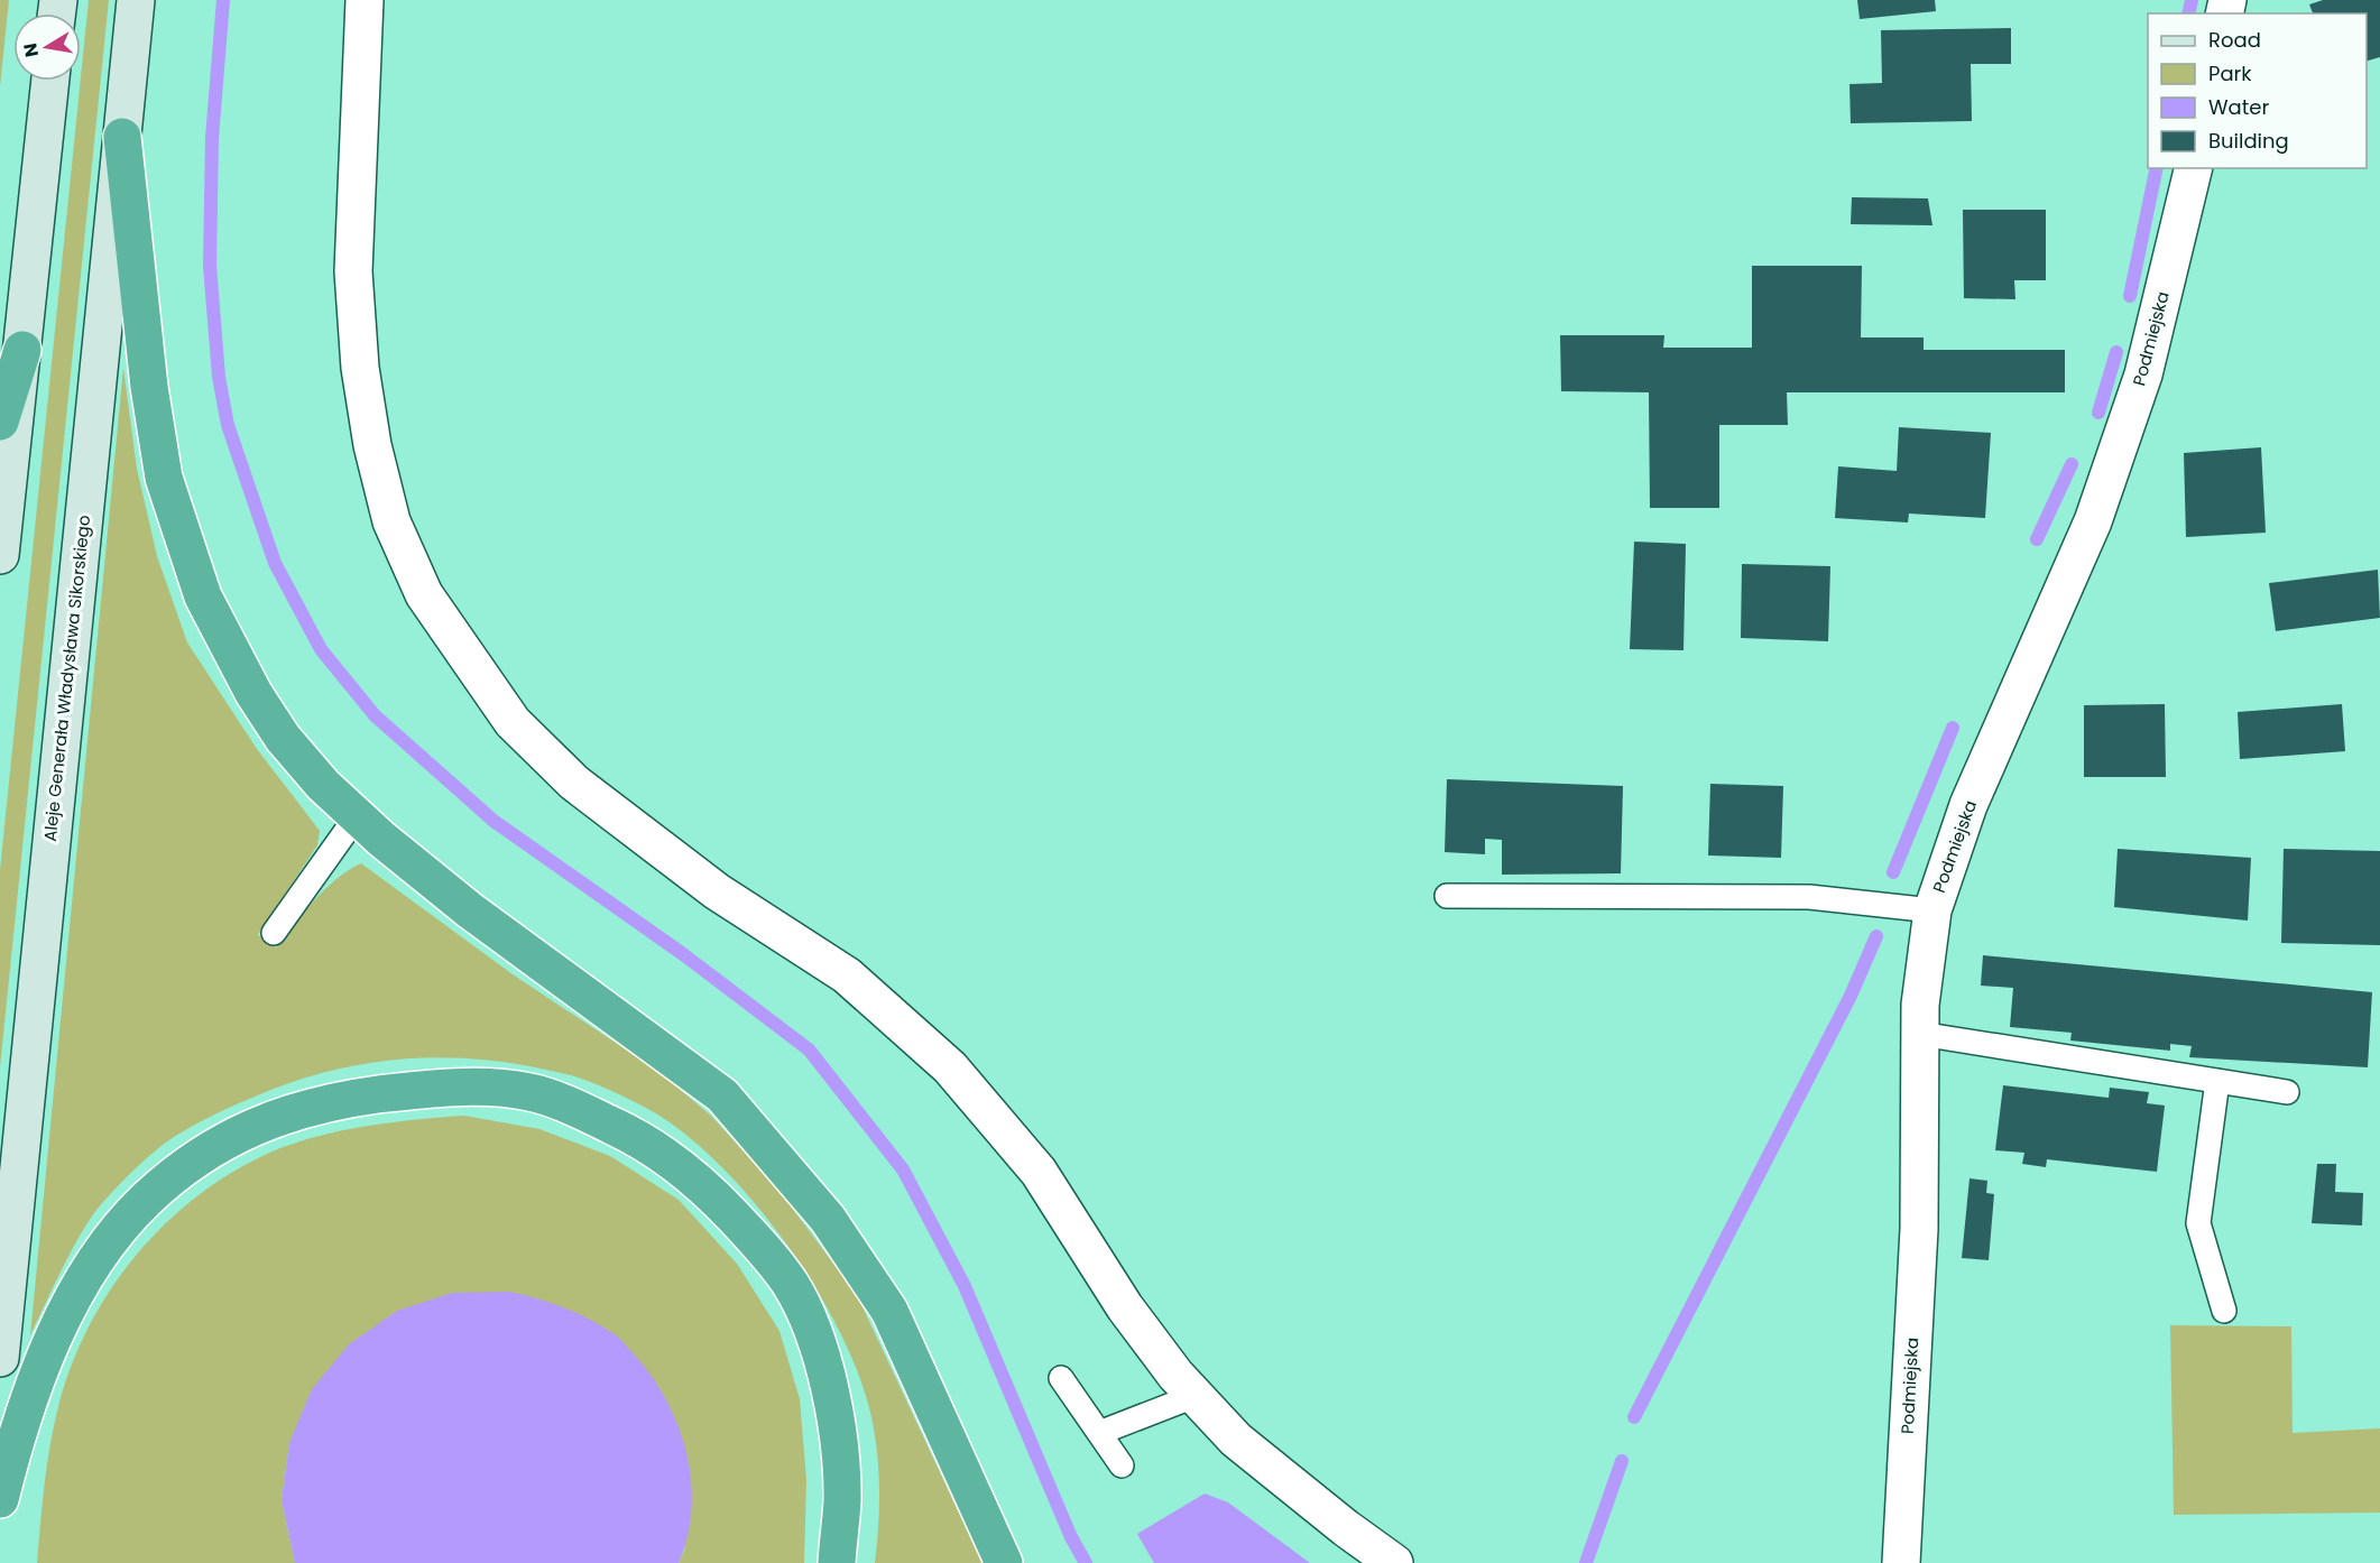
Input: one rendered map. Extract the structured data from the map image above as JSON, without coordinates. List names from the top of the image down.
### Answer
{
  "streets": {
    "main road": ["Aleje Generała Władysława Sikorskiego"],
    "street": ["Podmiejska"]
  },
  "legend": [
    "Road",
    "Park",
    "Water",
    "Building"
  ],
  "north": "left"
}
